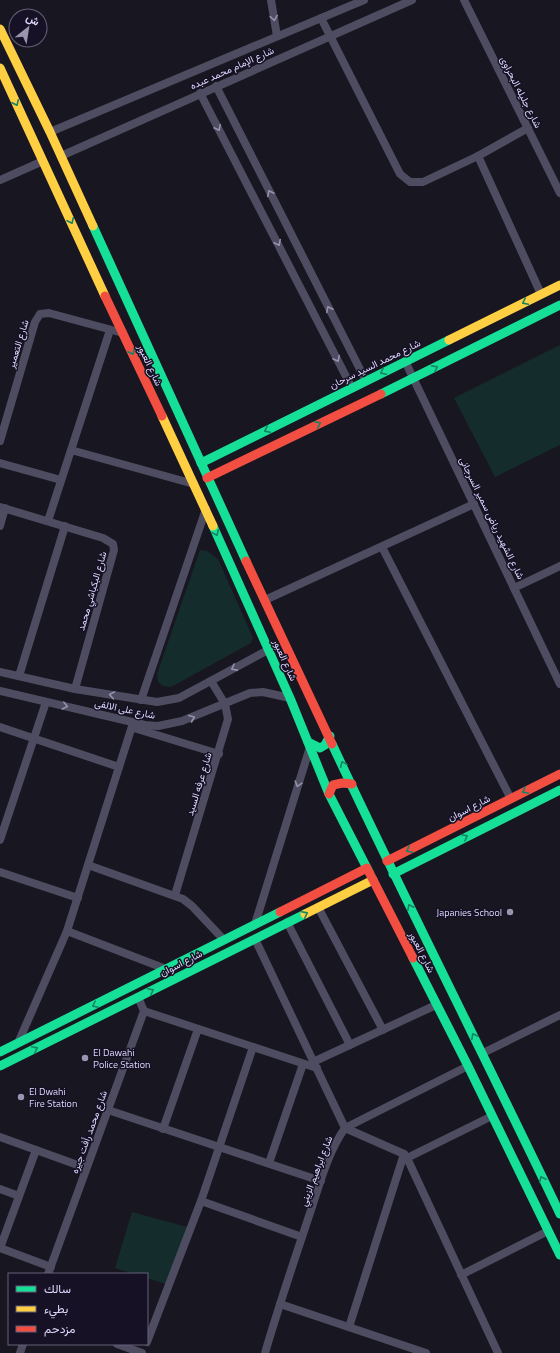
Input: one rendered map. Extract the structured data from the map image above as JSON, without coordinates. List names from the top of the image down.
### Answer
{
  "streets": {
    "street": [
      "شارع الإمام محمد عبده",
      "شارع جليله البحراوى",
      "شارع التعمير",
      "شارع محمد السيد سرحان",
      "شارع العبور",
      "شارع الشهيد رياض سمير السرجانى",
      "شارع البكباشي محمد",
      "شارع على الالفى",
      "شارع عرفه السيد",
      "شارع اسوان",
      "شارع محمد رأفت جيره",
      "شارع ابراهيم الزيني"
    ]
  },
  "crossings": [
    ["شارع الإمام محمد عبده", "شارع العبور"],
    ["شارع التعمير", "شارع العبور"],
    ["شارع محمد السيد سرحان", "شارع العبور"],
    ["شارع محمد السيد سرحان", "شارع الشهيد رياض سمير السرجانى"],
    ["شارع العبور", "شارع على الالفى"],
    ["شارع العبور", "شارع اسوان"],
    ["شارع العبور", "شارع ابراهيم الزيني"],
    ["شارع البكباشي محمد", "شارع على الالفى"],
    ["شارع على الالفى", "شارع عرفه السيد"]
  ],
  "places": ["Japanies School", "El Dawahi Police Station", "El Dwahi Fire Station"],
  "legend": ["سالك", "بطيء", "مزدحم"],
  "north": "top right"
}
